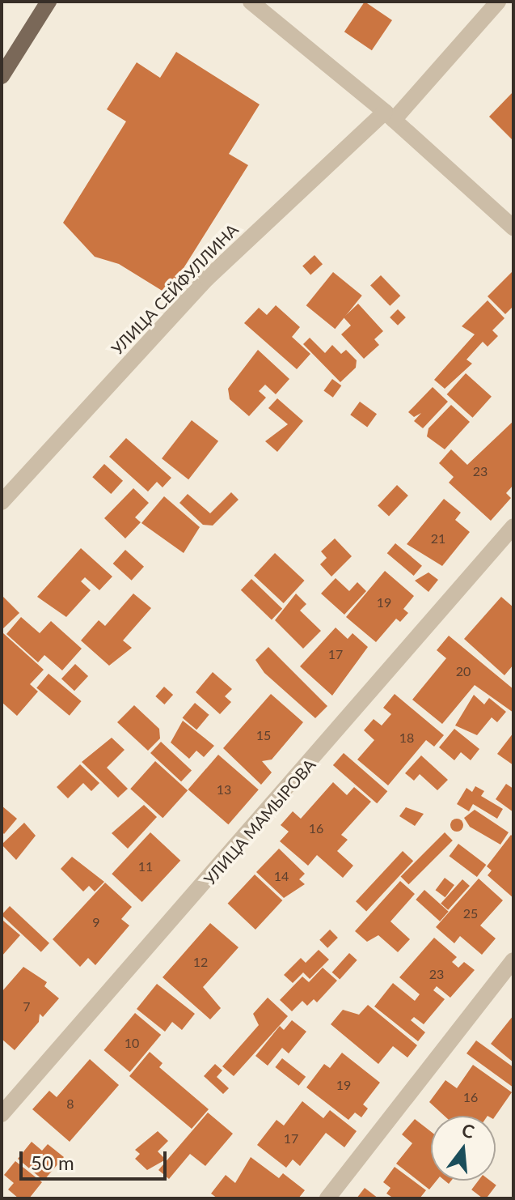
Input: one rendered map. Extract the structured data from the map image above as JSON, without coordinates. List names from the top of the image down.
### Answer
{
  "streets": {
    "street": ["УЛИЦА СЕЙФУЛЛИНА", "УЛИЦА МАМЫРОВА"]
  },
  "house_numbers": [
    "23",
    "21",
    "19",
    "17",
    "20",
    "15",
    "18",
    "13",
    "16",
    "11",
    "14",
    "25",
    "9",
    "12",
    "23",
    "7",
    "10",
    "19",
    "16",
    "8",
    "17"
  ],
  "scale_bar": "50 m",
  "north": "top"
}
